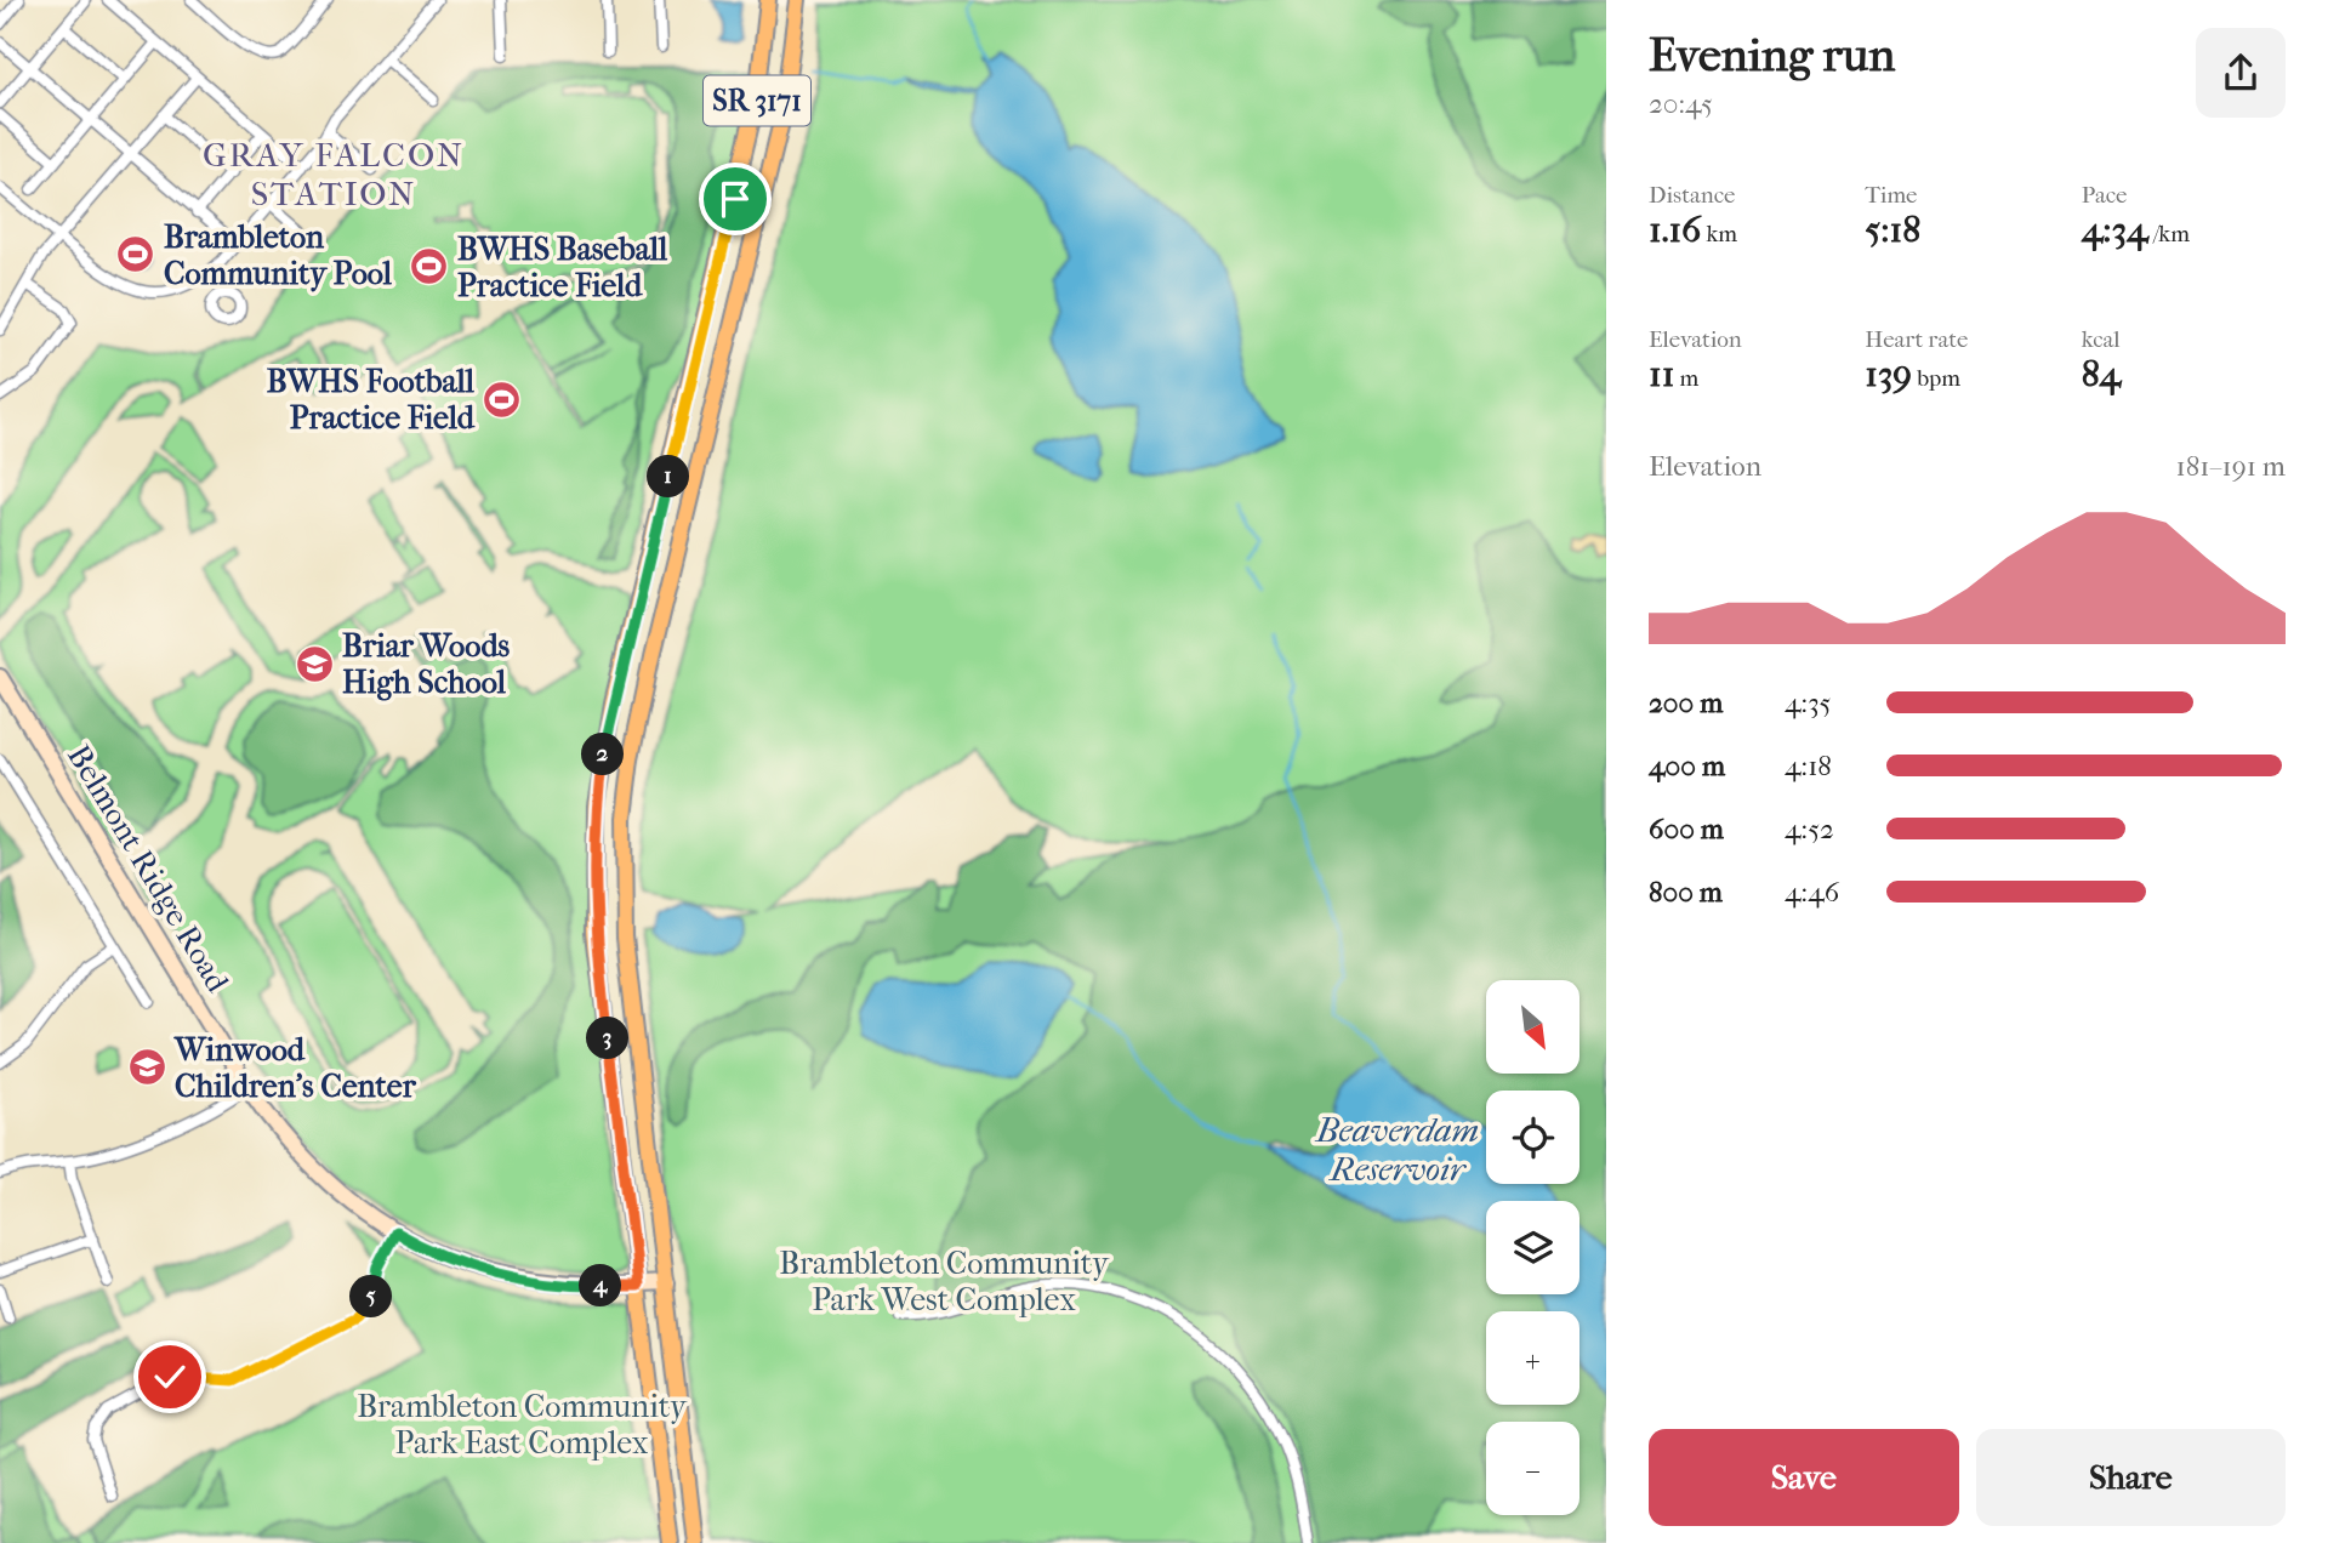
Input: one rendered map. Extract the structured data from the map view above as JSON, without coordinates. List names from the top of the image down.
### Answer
{
  "streets": {
    "main road": ["SR 3171", "Belmont Ridge Road"]
  },
  "crossings": [
    ["SR 3171", "Belmont Ridge Road"]
  ],
  "districts": ["GRAY FALCON STATION"],
  "water": ["Beaverdam Reservoir"],
  "parks": ["Brambleton Community Park West Complex", "Brambleton Community Park East Complex"],
  "places": {
    "sports": ["Brambleton Community Pool", "BWHS Baseball Practice Field", "BWHS Football Practice Field"],
    "school or university": ["Briar Woods High School", "Winwood Children's Center"]
  },
  "north": "bottom right",
  "page": {
    "heading": ["Evening run", "20:45"],
    "stats": [
      ["Distance", "1.16 km"],
      ["Time", "5:18"],
      ["Pace", "4:34 /km"],
      ["Elevation", "11 m"],
      ["Heart rate", "139 bpm"],
      ["kcal", "84"]
    ],
    "chart": ["Elevation", "181–191 m"],
    "pins": [
      "1",
      "2",
      "3",
      "4",
      "5"
    ],
    "list": [
      {
        "name": "200 m",
        "note": "4:35"
      },
      {
        "name": "400 m",
        "note": "4:18"
      },
      {
        "name": "600 m",
        "note": "4:52"
      },
      {
        "name": "800 m",
        "note": "4:46"
      }
    ],
    "map_buttons": ["+", "−"],
    "buttons": ["Save", "Share"]
  }
}
